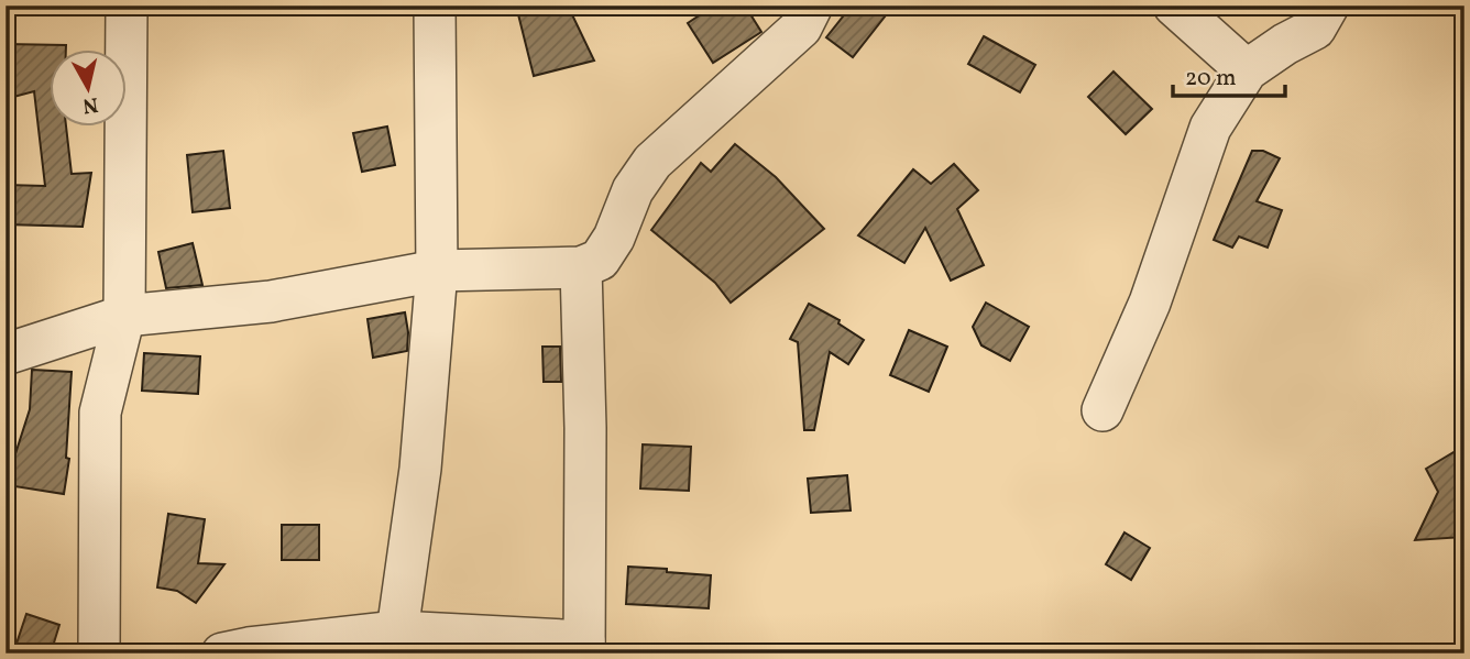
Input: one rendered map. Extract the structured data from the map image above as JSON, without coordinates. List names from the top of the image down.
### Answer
{
  "scale_bar": "20 m",
  "north": "bottom"
}
